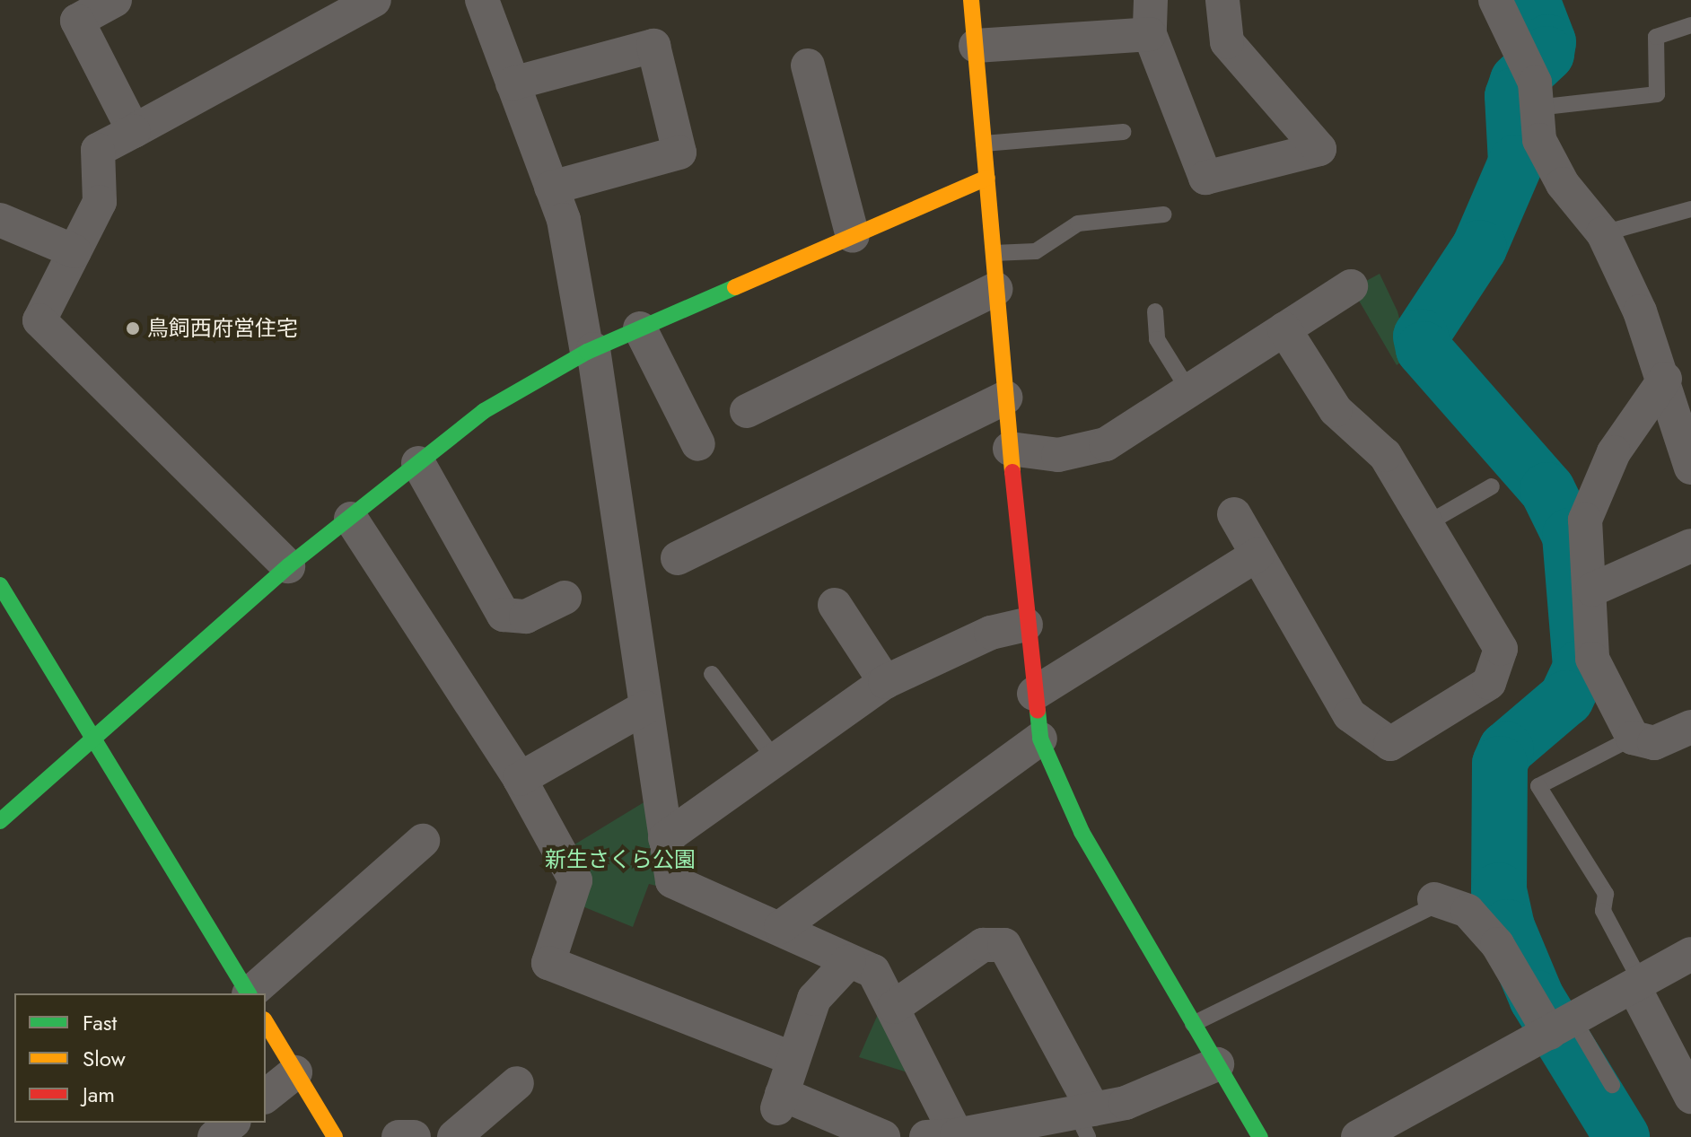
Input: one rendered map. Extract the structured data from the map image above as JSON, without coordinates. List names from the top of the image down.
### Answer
{
  "parks": ["新生さくら公園"],
  "places": ["鳥飼西府営住宅"],
  "legend": ["Fast", "Slow", "Jam"]
}
